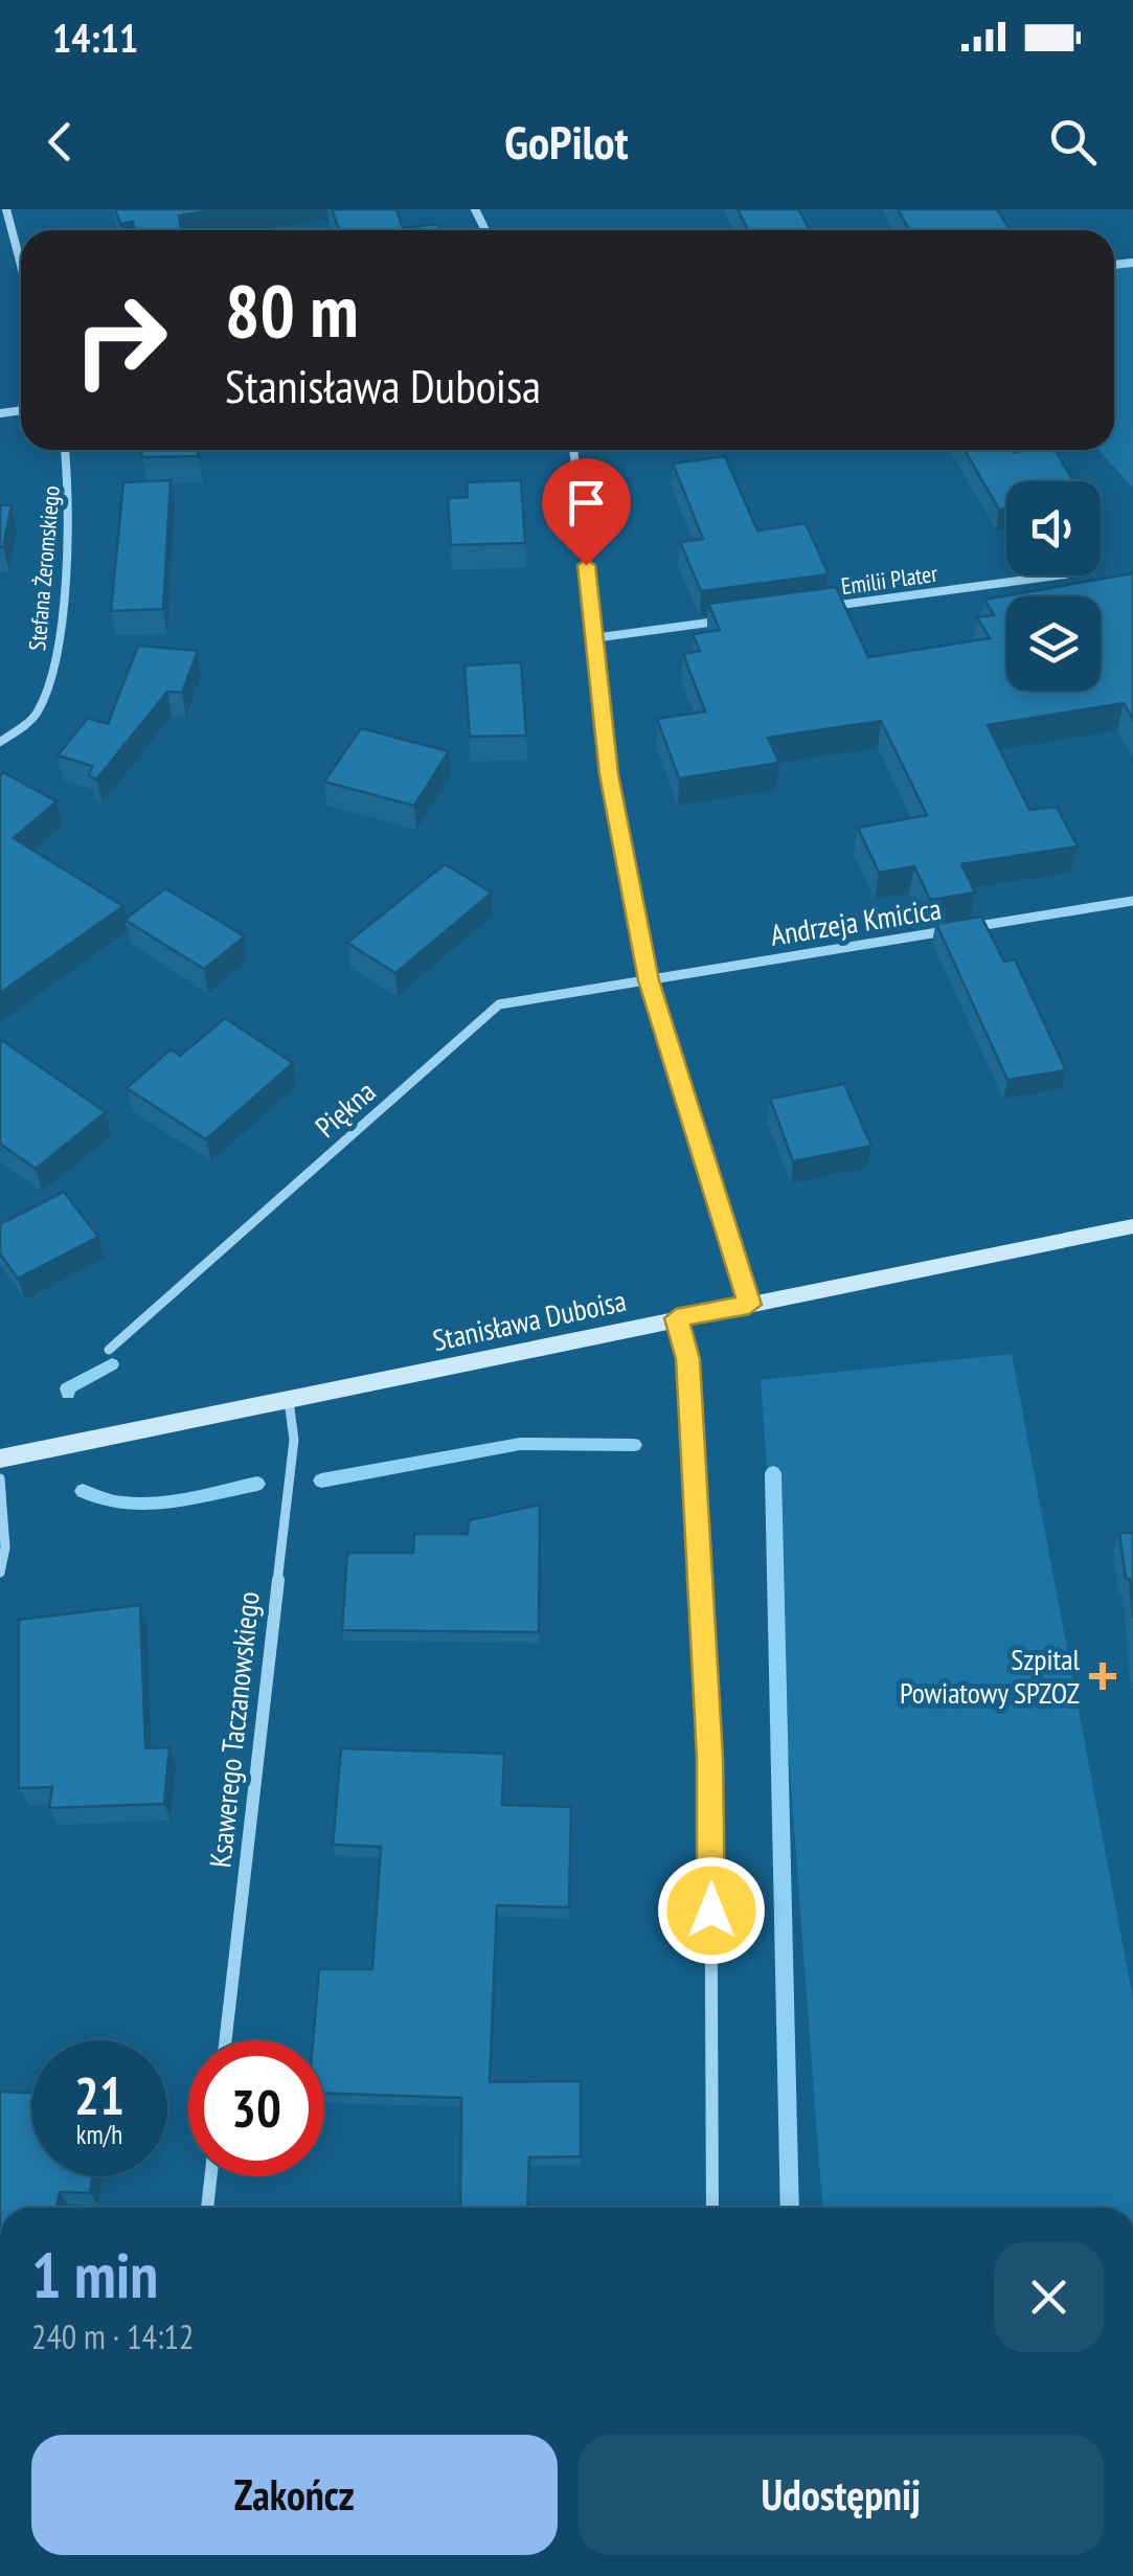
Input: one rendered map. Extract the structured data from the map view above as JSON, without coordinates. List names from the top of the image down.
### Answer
{
  "streets": {
    "street": [
      "Stefana Żeromskiego",
      "Emilii Plater",
      "Andrzeja Kmicica",
      "Piękna",
      "Stanisława Duboisa",
      "Ksawerego Taczanowskiego"
    ]
  },
  "crossings": [
    ["Andrzeja Kmicica", "Piękna"],
    ["Stanisława Duboisa", "Ksawerego Taczanowskiego"]
  ],
  "places": {
    "health": ["Szpital Powiatowy SPZOZ"]
  },
  "page": {
    "status": "14:11",
    "header": "GoPilot",
    "turn": ["80 m", "Stanisława Duboisa"],
    "speed": "21 km/h",
    "limit": "30",
    "heading": ["1 min", "240 m · 14:12"],
    "buttons": ["Zakończ", "Udostępnij"]
  }
}
